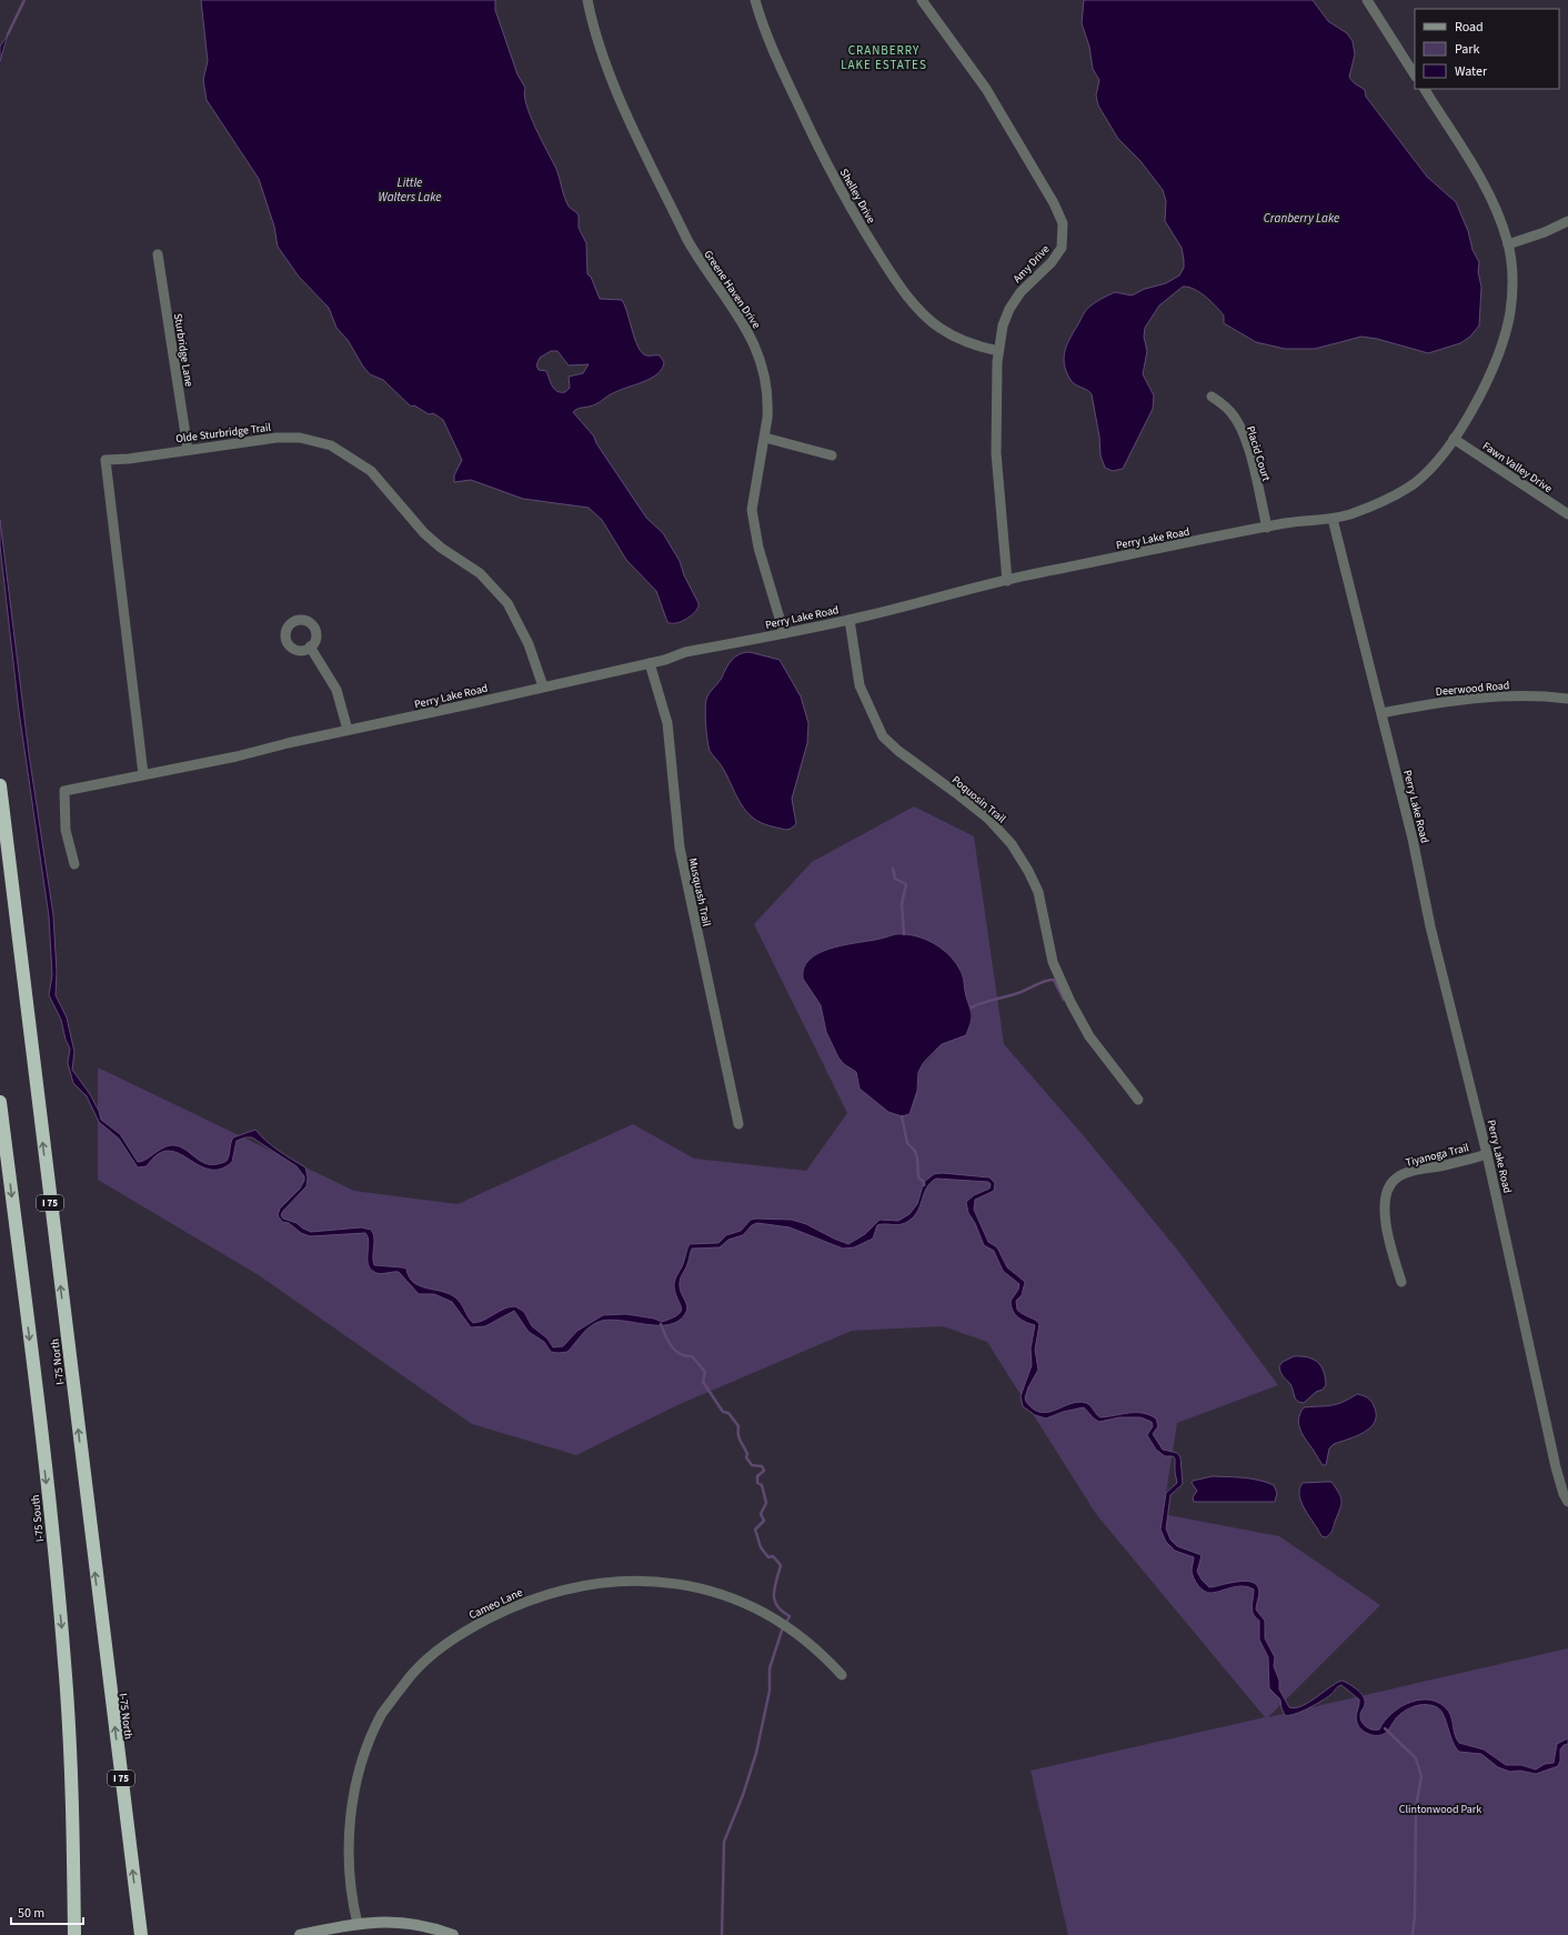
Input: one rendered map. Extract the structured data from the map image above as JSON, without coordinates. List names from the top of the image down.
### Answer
{
  "streets": {
    "highway": ["I 75", "I-75 North", "I-75 South"],
    "street": [
      "Shelley Drive",
      "Amy Drive",
      "Greene Haven Drive",
      "Sturbridge Lane",
      "Olde Sturbridge Trail",
      "Placid Court",
      "Fawn Valley Drive",
      "Perry Lake Road",
      "Deerwood Road",
      "Poquosin Trail",
      "Musquash Trail",
      "Tiyanoga Trail",
      "Cameo Lane"
    ]
  },
  "crossings": [
    ["Shelley Drive", "Amy Drive"],
    ["Amy Drive", "Perry Lake Road"],
    ["Greene Haven Drive", "Perry Lake Road"],
    ["Sturbridge Lane", "Olde Sturbridge Trail"],
    ["Olde Sturbridge Trail", "Perry Lake Road"],
    ["Placid Court", "Perry Lake Road"],
    ["Perry Lake Road", "Deerwood Road"],
    ["Perry Lake Road", "Poquosin Trail"],
    ["Perry Lake Road", "Musquash Trail"],
    ["Perry Lake Road", "Tiyanoga Trail"]
  ],
  "one_way": ["I-75 North", "I-75 South"],
  "districts": ["CRANBERRY LAKE ESTATES"],
  "water": ["Little Walters Lake", "Cranberry Lake"],
  "parks": ["Clintonwood Park"],
  "legend": ["Road", "Park", "Water"],
  "scale_bar": "50 m"
}
